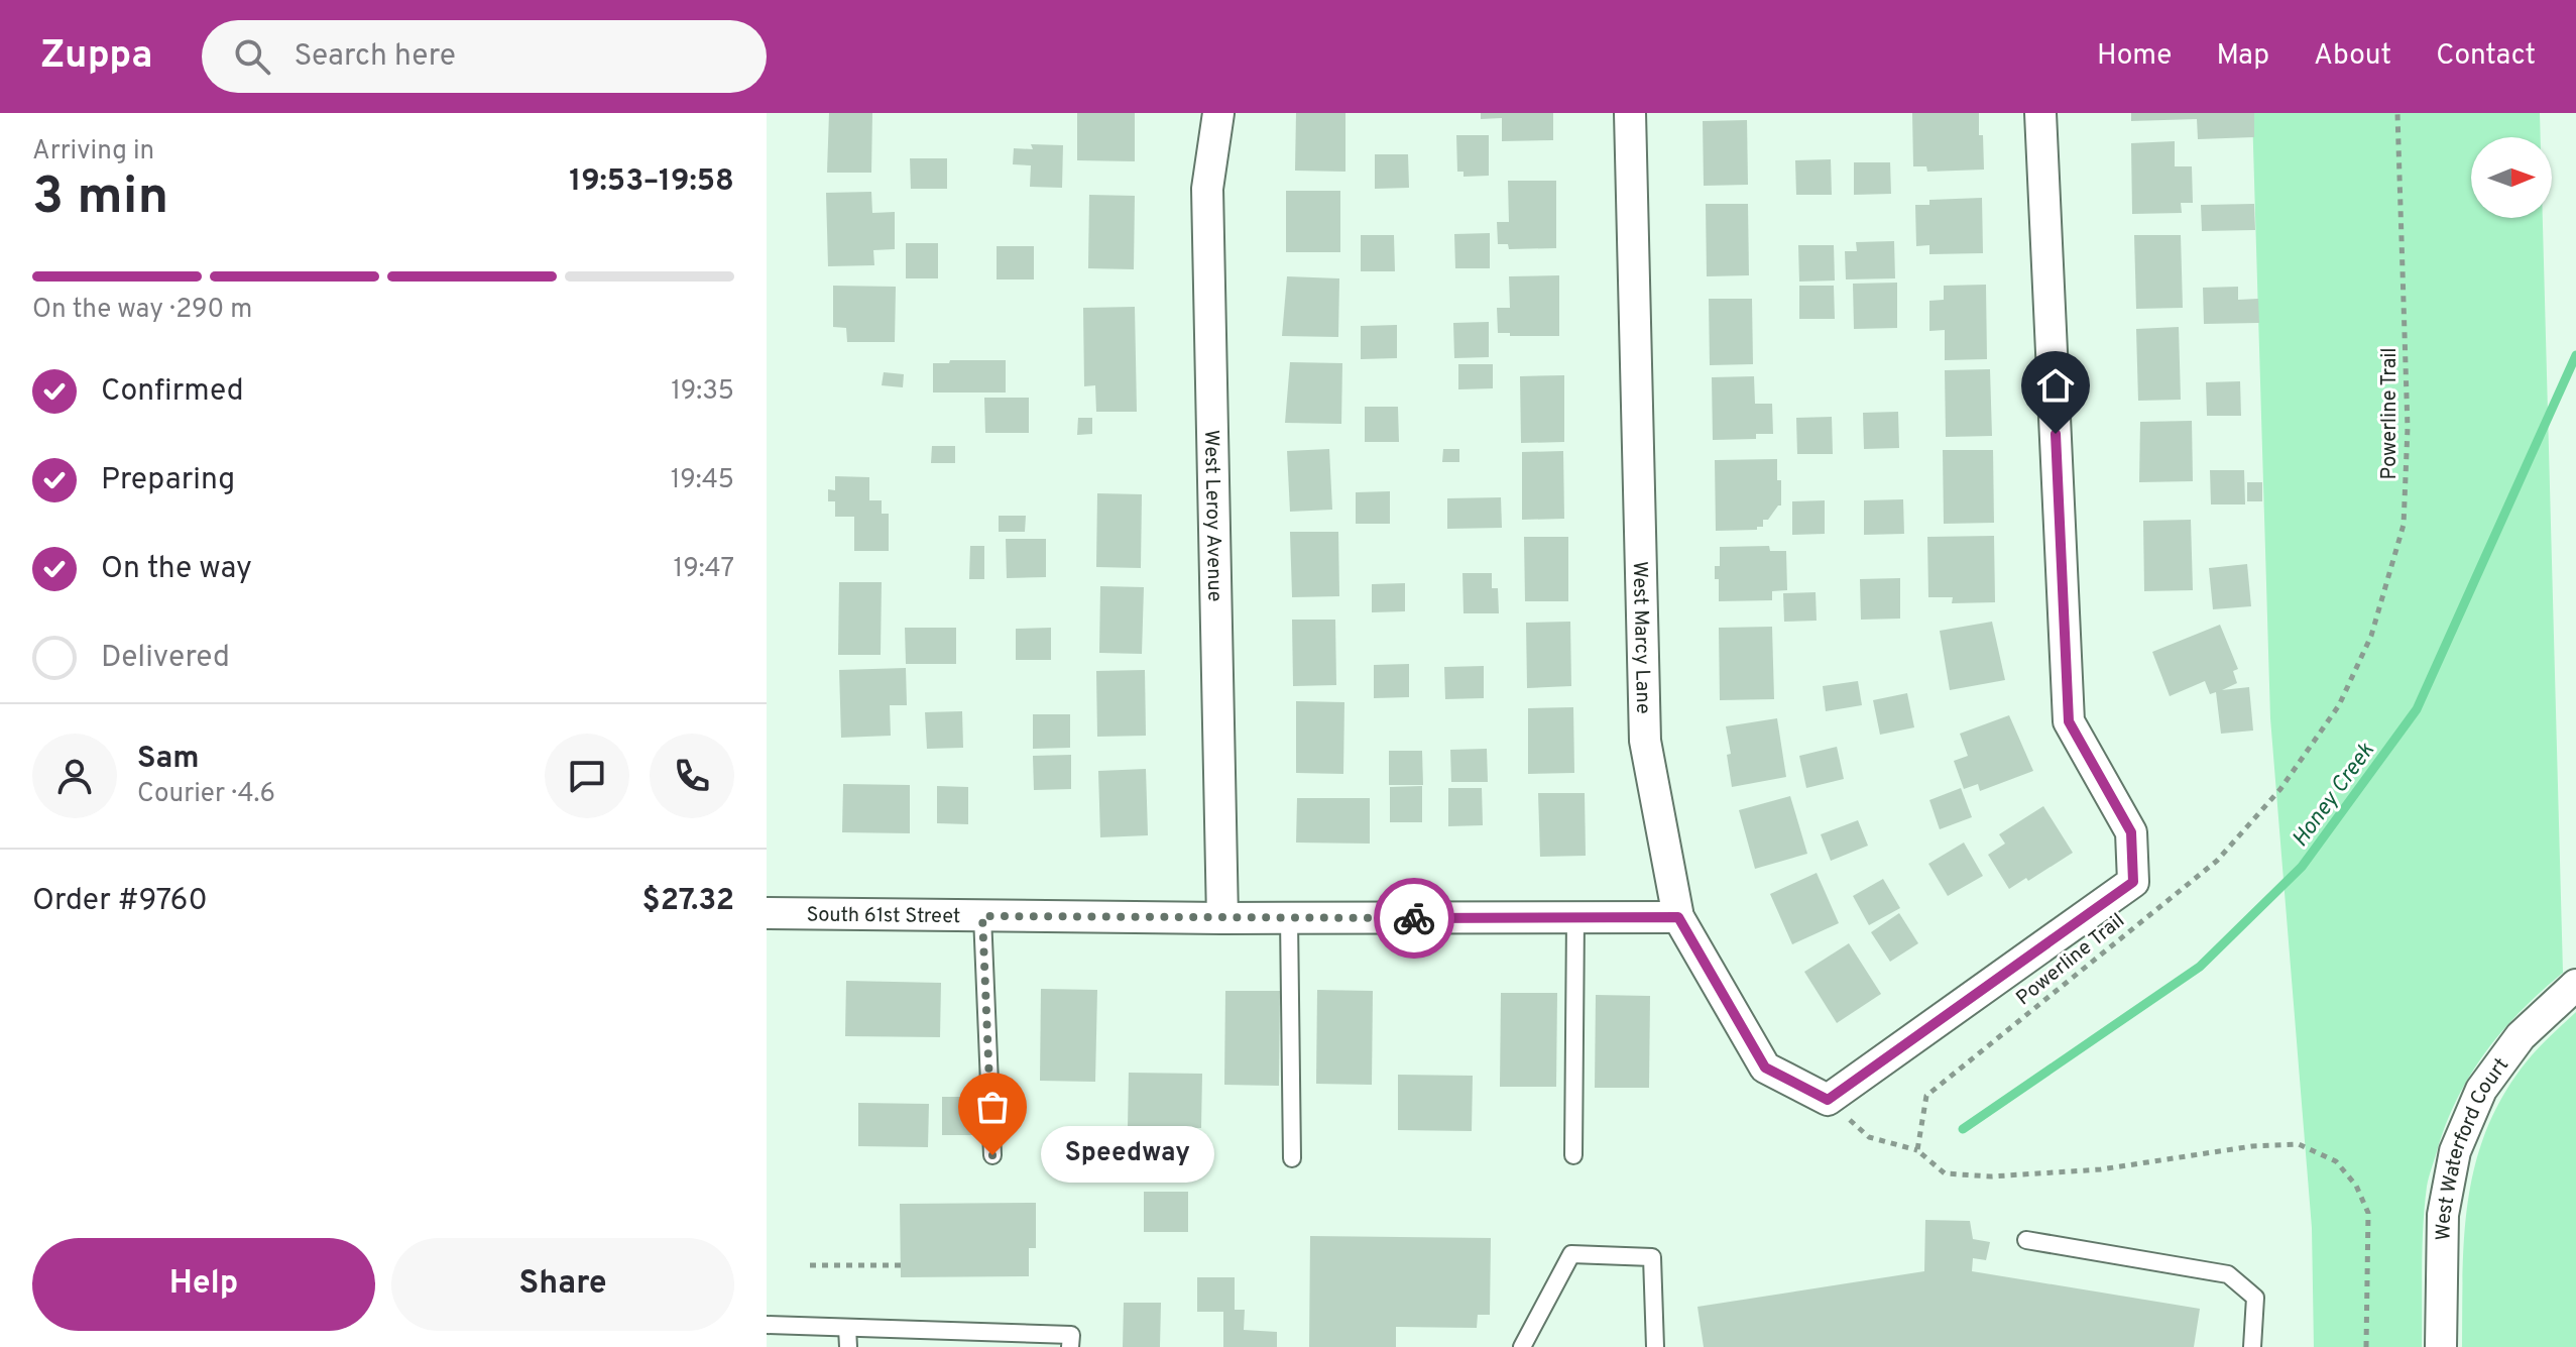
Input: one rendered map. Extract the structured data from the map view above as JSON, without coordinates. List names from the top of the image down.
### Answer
{
  "streets": {
    "street": [
      "West Leroy Avenue",
      "West Marcy Lane",
      "South 61st Street",
      "West Waterford Court"
    ],
    "path": ["Powerline Trail"]
  },
  "crossings": [
    ["West Leroy Avenue", "South 61st Street"],
    ["West Marcy Lane", "South 61st Street"]
  ],
  "water": ["Honey Creek"],
  "places": ["Speedway"],
  "north": "right",
  "page": {
    "header": "Zuppa",
    "search": "Search here",
    "nav": [
      "Home",
      "Map",
      "About",
      "Contact"
    ],
    "heading": ["3 min", "Arriving in", "19:53–19:58"],
    "panel": [
      "Sam",
      "Courier · 4.6",
      "Order #9760",
      "$27.32"
    ],
    "bar": "On the way · 290 m",
    "list": [
      ["Confirmed", "19:35"],
      ["Preparing", "19:45"],
      ["On the way", "19:47"],
      "Delivered"
    ],
    "bubble": "Speedway",
    "buttons": ["Help", "Share"]
  }
}
